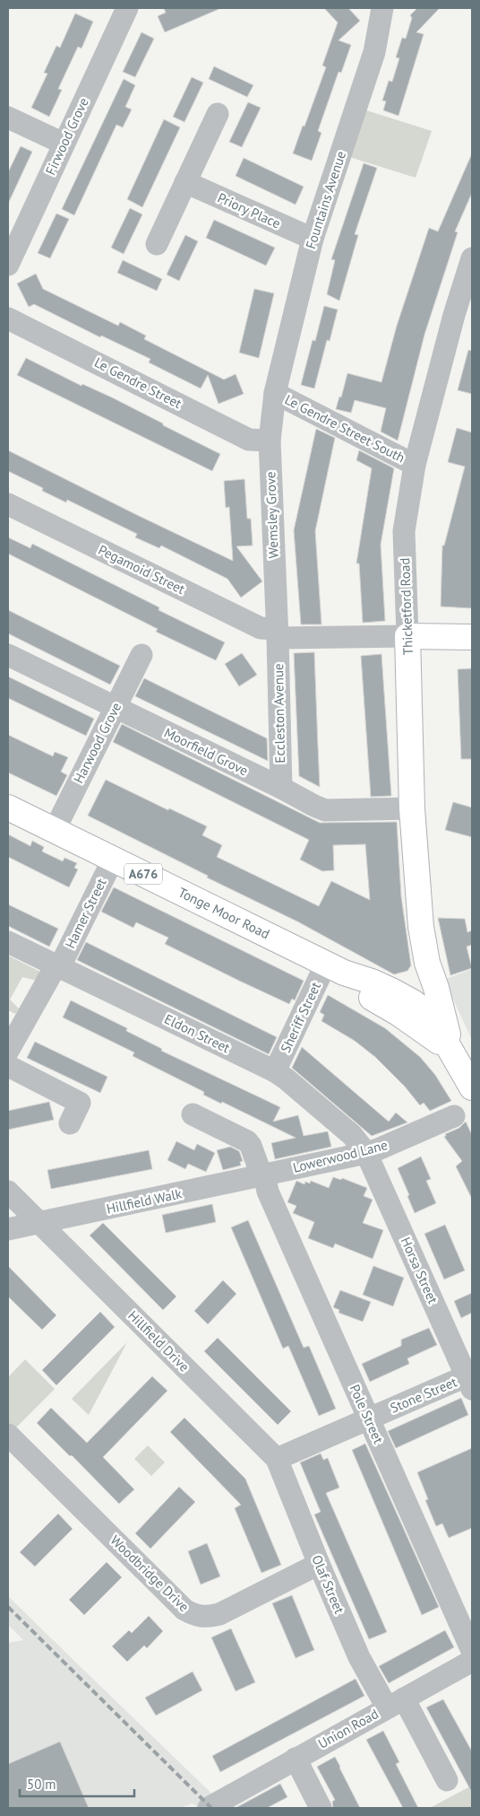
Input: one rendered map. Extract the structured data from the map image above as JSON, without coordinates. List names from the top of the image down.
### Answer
{
  "streets": {
    "main road": ["Thicketford Road", "A676", "Tonge Moor Road"],
    "street": [
      "Firwood Grove",
      "Fountains Avenue",
      "Priory Place",
      "Le Gendre Street",
      "Le Gendre Street South",
      "Wemsley Grove",
      "Pegamoid Street",
      "Eccleston Avenue",
      "Harwood Grove",
      "Moorfield Grove",
      "Hamer Street",
      "Sheriff Street",
      "Eldon Street",
      "Lowerwood Lane",
      "Hillfield Walk",
      "Horsa Street",
      "Hillfield Drive",
      "Stone Street",
      "Pole Street",
      "Woodbridge Drive",
      "Olaf Street",
      "Union Road"
    ]
  },
  "crossings": [
    ["Fountains Avenue", "Priory Place"],
    ["Fountains Avenue", "Le Gendre Street South"],
    ["Fountains Avenue", "Wemsley Grove"],
    ["Le Gendre Street", "Wemsley Grove"],
    ["Le Gendre Street South", "Wemsley Grove"],
    ["Le Gendre Street South", "Thicketford Road"],
    ["Wemsley Grove", "Pegamoid Street"],
    ["Wemsley Grove", "Eccleston Avenue"],
    ["Pegamoid Street", "Thicketford Road"],
    ["Pegamoid Street", "Eccleston Avenue"],
    ["Thicketford Road", "Moorfield Grove"],
    ["Thicketford Road", "Tonge Moor Road"],
    ["Eccleston Avenue", "Moorfield Grove"],
    ["Harwood Grove", "Moorfield Grove"],
    ["Harwood Grove", "Tonge Moor Road"],
    ["Hamer Street", "Tonge Moor Road"],
    ["Hamer Street", "Eldon Street"],
    ["Tonge Moor Road", "Sheriff Street"],
    ["Sheriff Street", "Eldon Street"],
    ["Eldon Street", "Lowerwood Lane"],
    ["Eldon Street", "Horsa Street"],
    ["Lowerwood Lane", "Hillfield Walk"],
    ["Lowerwood Lane", "Horsa Street"],
    ["Lowerwood Lane", "Pole Street"],
    ["Hillfield Walk", "Hillfield Drive"],
    ["Hillfield Walk", "Pole Street"],
    ["Horsa Street", "Stone Street"],
    ["Hillfield Drive", "Stone Street"],
    ["Hillfield Drive", "Olaf Street"],
    ["Stone Street", "Pole Street"],
    ["Stone Street", "Olaf Street"],
    ["Woodbridge Drive", "Olaf Street"],
    ["Olaf Street", "Union Road"]
  ],
  "scale_bar": "50 m"
}
